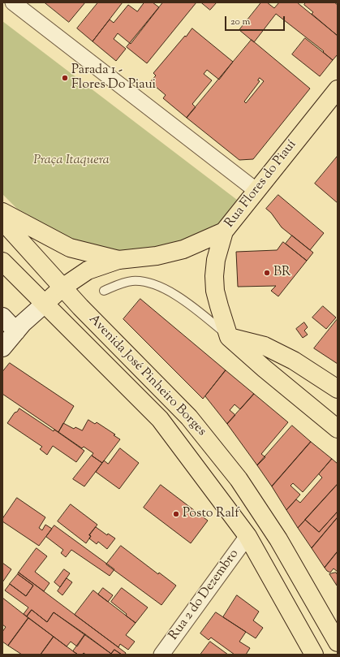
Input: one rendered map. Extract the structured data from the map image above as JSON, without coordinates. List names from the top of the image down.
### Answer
{
  "streets": {
    "main road": ["Rua Flores do Piauí", "Avenida José Pinheiro Borges"],
    "street": ["Rua 2 do Dezembro"]
  },
  "crossings": [
    ["Rua Flores do Piauí", "Avenida José Pinheiro Borges"],
    ["Avenida José Pinheiro Borges", "Rua 2 do Dezembro"]
  ],
  "parks": ["Praça Itaquera"],
  "places": ["Parada 1 - Flores Do Piaui", "BR", "Posto Ralf"],
  "scale_bar": "20 m"
}
